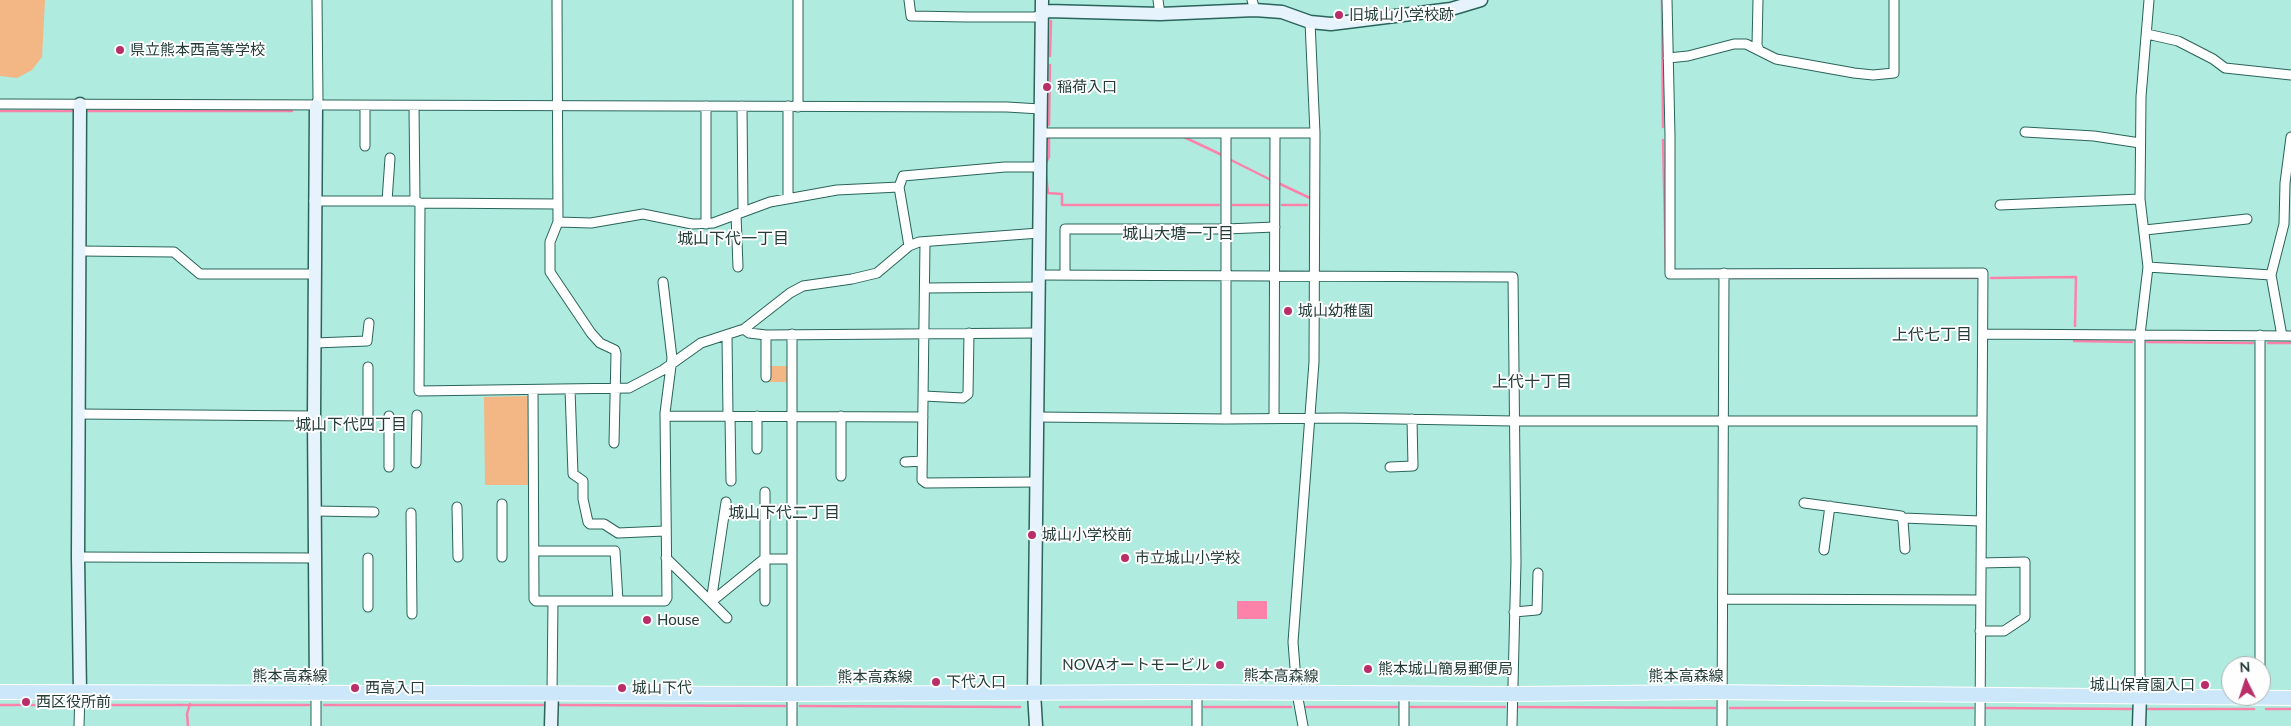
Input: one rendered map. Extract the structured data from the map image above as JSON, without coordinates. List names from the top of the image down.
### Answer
{
  "streets": {
    "main road": ["熊本高森線"]
  },
  "districts": [
    "城山大塘一丁目",
    "城山下代一丁目",
    "上代七丁目",
    "上代十丁目",
    "城山下代四丁目",
    "城山下代二丁目"
  ],
  "places": [
    "旧城山小学校跡",
    "県立熊本西高等学校",
    "稲荷入口",
    "城山幼稚園",
    "城山小学校前",
    "市立城山小学校",
    "House",
    "NOVAオートモービル",
    "熊本城山簡易郵便局",
    "下代入口",
    "城山保育園入口",
    "西高入口",
    "城山下代",
    "西区役所前"
  ],
  "north": "top"
}
